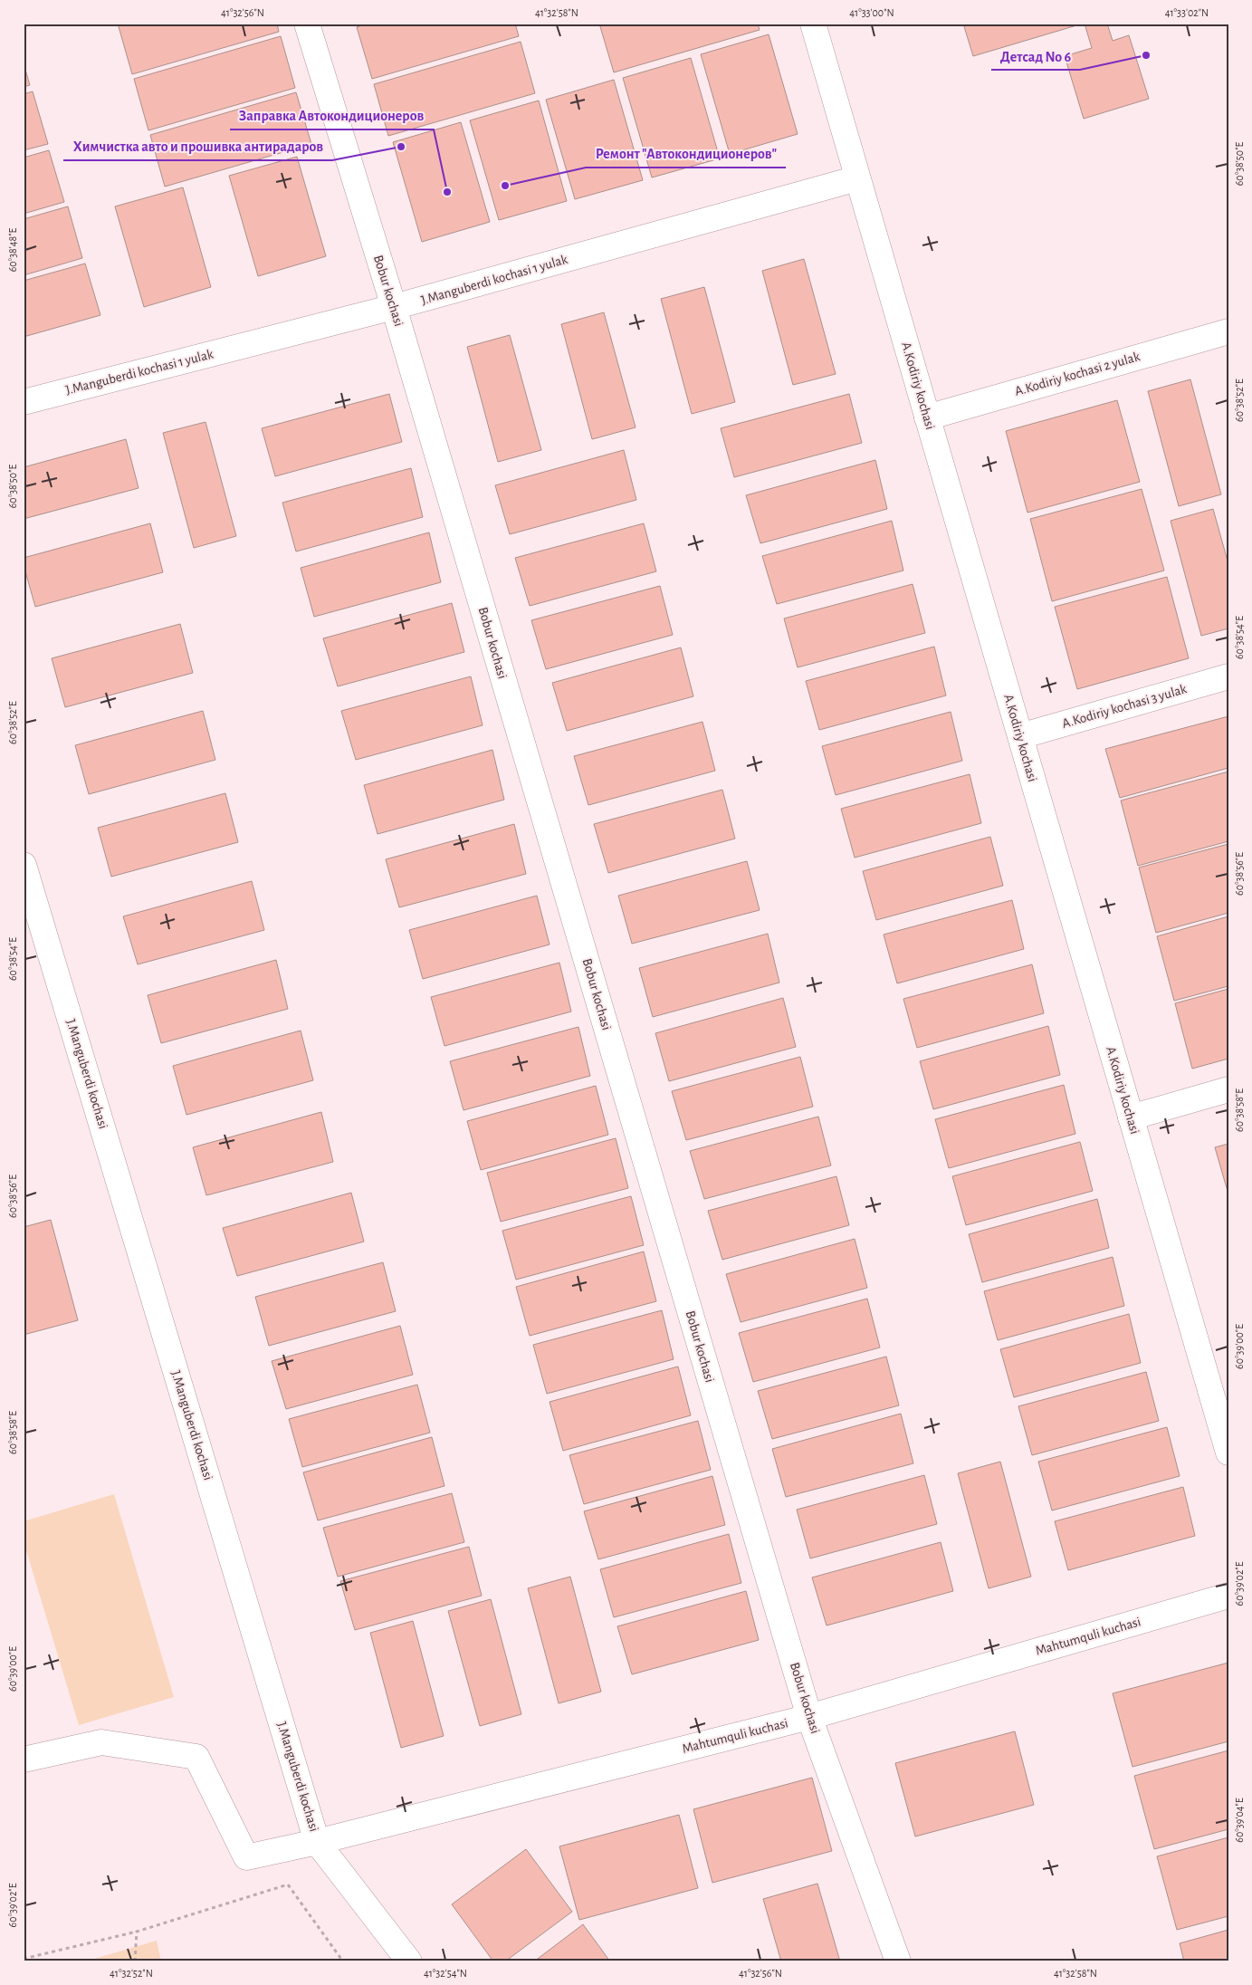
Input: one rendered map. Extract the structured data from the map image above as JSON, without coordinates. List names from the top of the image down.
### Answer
{
  "streets": {
    "street": [
      "J.Manguberdi kochasi 1 yulak",
      "Bobur kochasi",
      "A.Kodiriy kochasi 2 yulak",
      "A.Kodiriy kochasi",
      "A.Kodiriy kochasi 3 yulak",
      "J.Manguberdi kochasi",
      "Mahtumquli kuchasi"
    ]
  },
  "crossings": [
    ["J.Manguberdi kochasi 1 yulak", "Bobur kochasi"],
    ["J.Manguberdi kochasi 1 yulak", "A.Kodiriy kochasi"],
    ["Bobur kochasi", "Mahtumquli kuchasi"],
    ["A.Kodiriy kochasi 2 yulak", "A.Kodiriy kochasi"],
    ["A.Kodiriy kochasi", "A.Kodiriy kochasi 3 yulak"],
    ["J.Manguberdi kochasi", "Mahtumquli kuchasi"]
  ],
  "places": [
    "Детсад No 6",
    "Химчистка авто и прошивка антирадаров",
    "Ремонт \"Автокондиционеров\"",
    "Заправка Автокондиционеров"
  ],
  "coordinates": [
    "41°32'56\"N",
    "41°32'58\"N",
    "41°33'00\"N",
    "41°33'02\"N",
    "60°38'50\"E",
    "60°38'48\"E",
    "60°38'52\"E",
    "60°38'54\"E",
    "60°38'56\"E",
    "60°38'58\"E",
    "60°39'00\"E",
    "60°39'02\"E",
    "60°39'04\"E",
    "41°32'52\"N",
    "41°32'54\"N"
  ]
}
